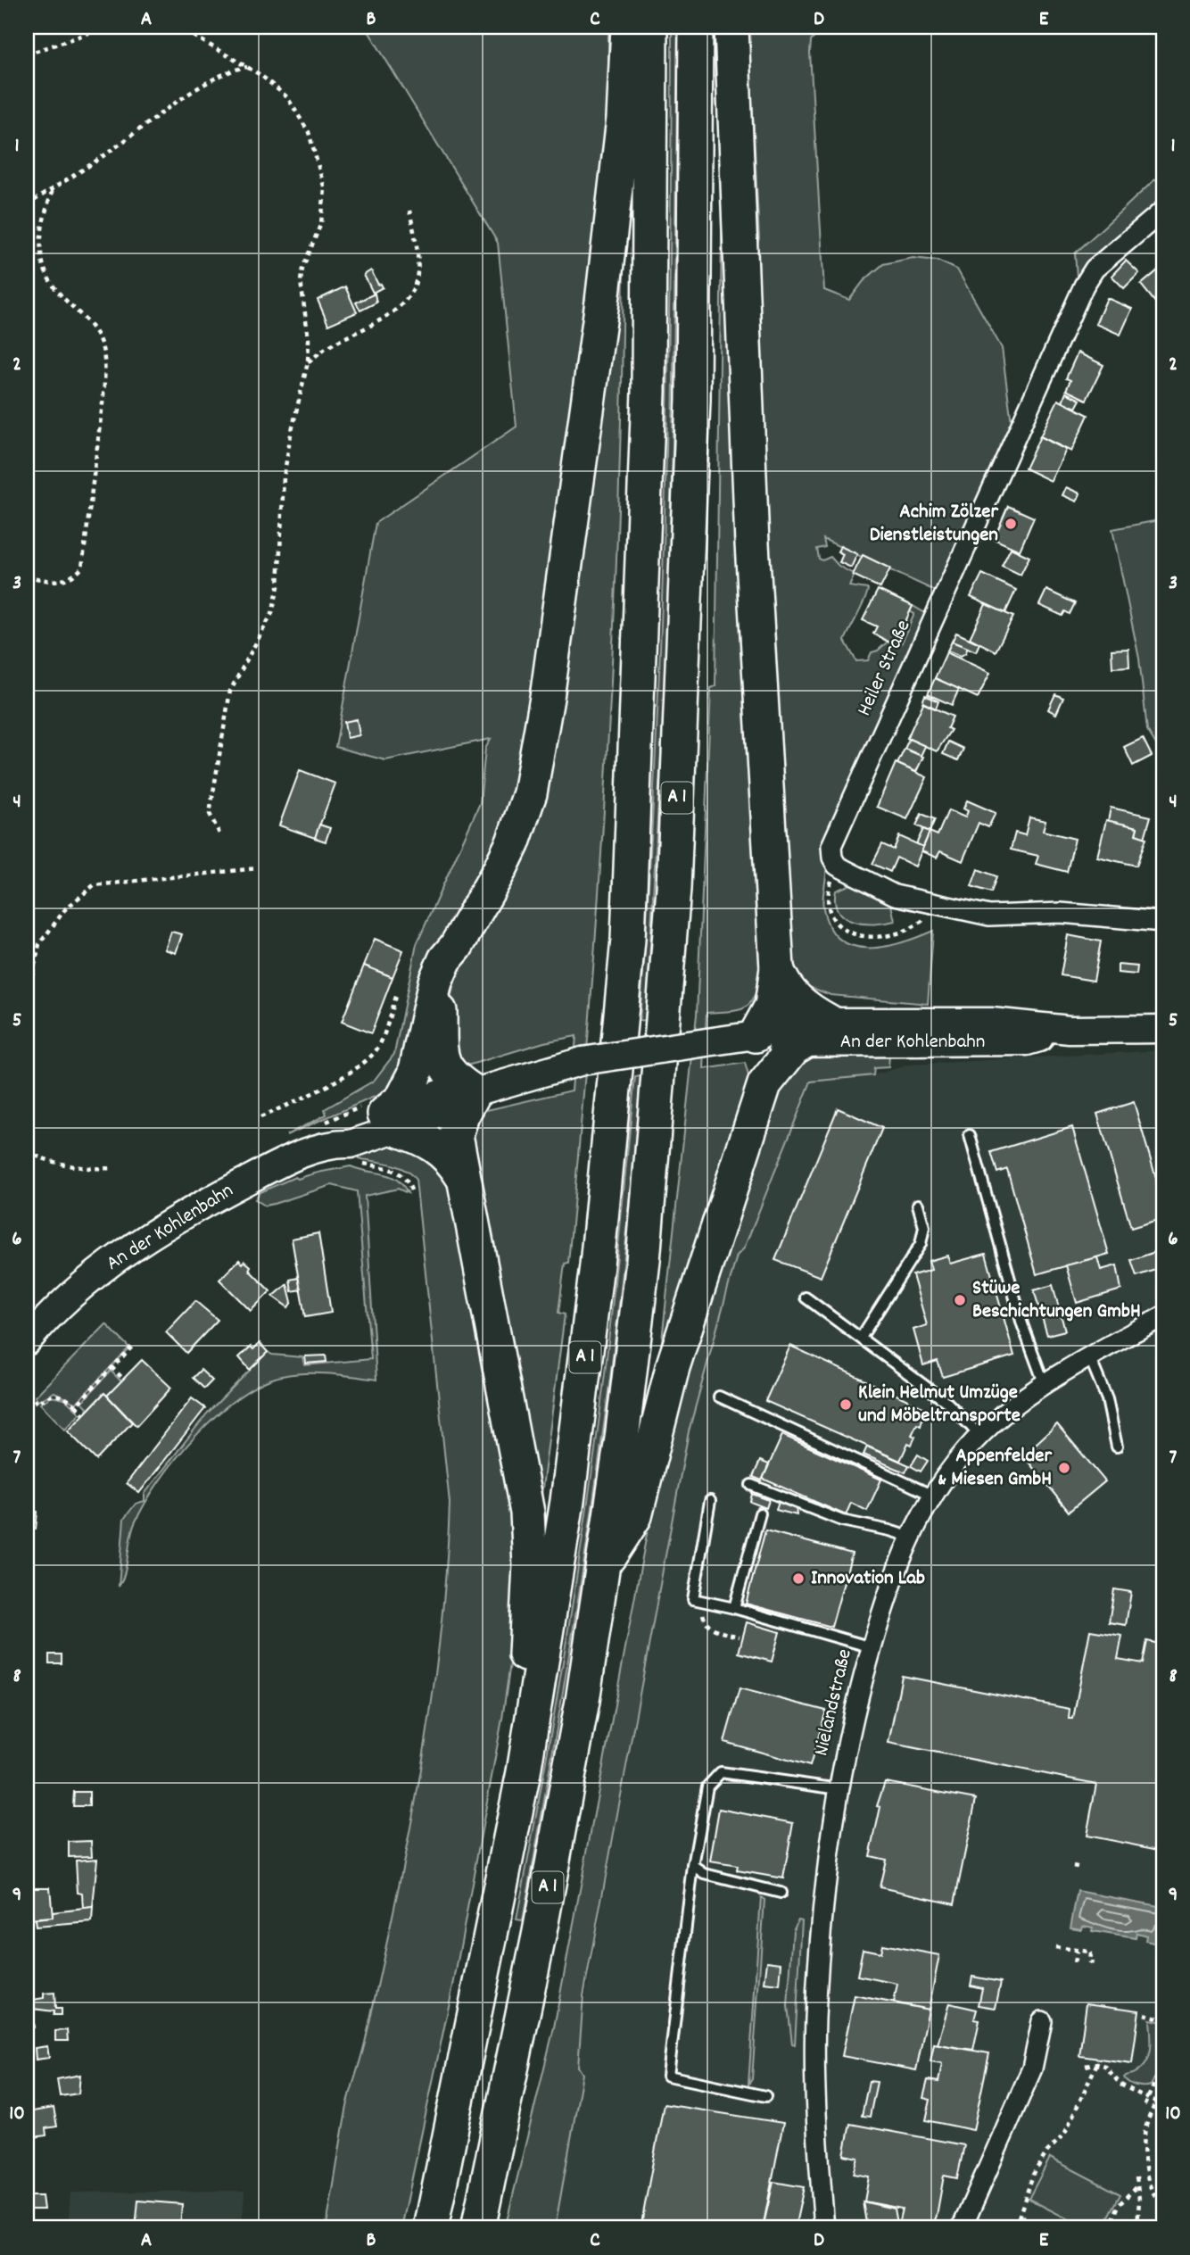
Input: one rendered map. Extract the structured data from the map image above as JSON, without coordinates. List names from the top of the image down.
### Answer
{
  "streets": {
    "highway": ["A 1"],
    "main road": ["An der Kohlenbahn"],
    "street": ["Heiler Straße", "Nielandstraße"]
  },
  "places": [
    "Achim Zölzer Dienstleistungen",
    "Stüwe Beschichtungen GmbH",
    "Klein Helmut Umzüge und Möbeltransporte",
    "Appenfelder & Miesen GmbH",
    "Innovation Lab"
  ],
  "grid": {
    "columns": [
      "A",
      "B",
      "C",
      "D",
      "E"
    ],
    "rows": [
      "1",
      "2",
      "3",
      "4",
      "5",
      "6",
      "7",
      "8",
      "9",
      "10"
    ]
  }
}
